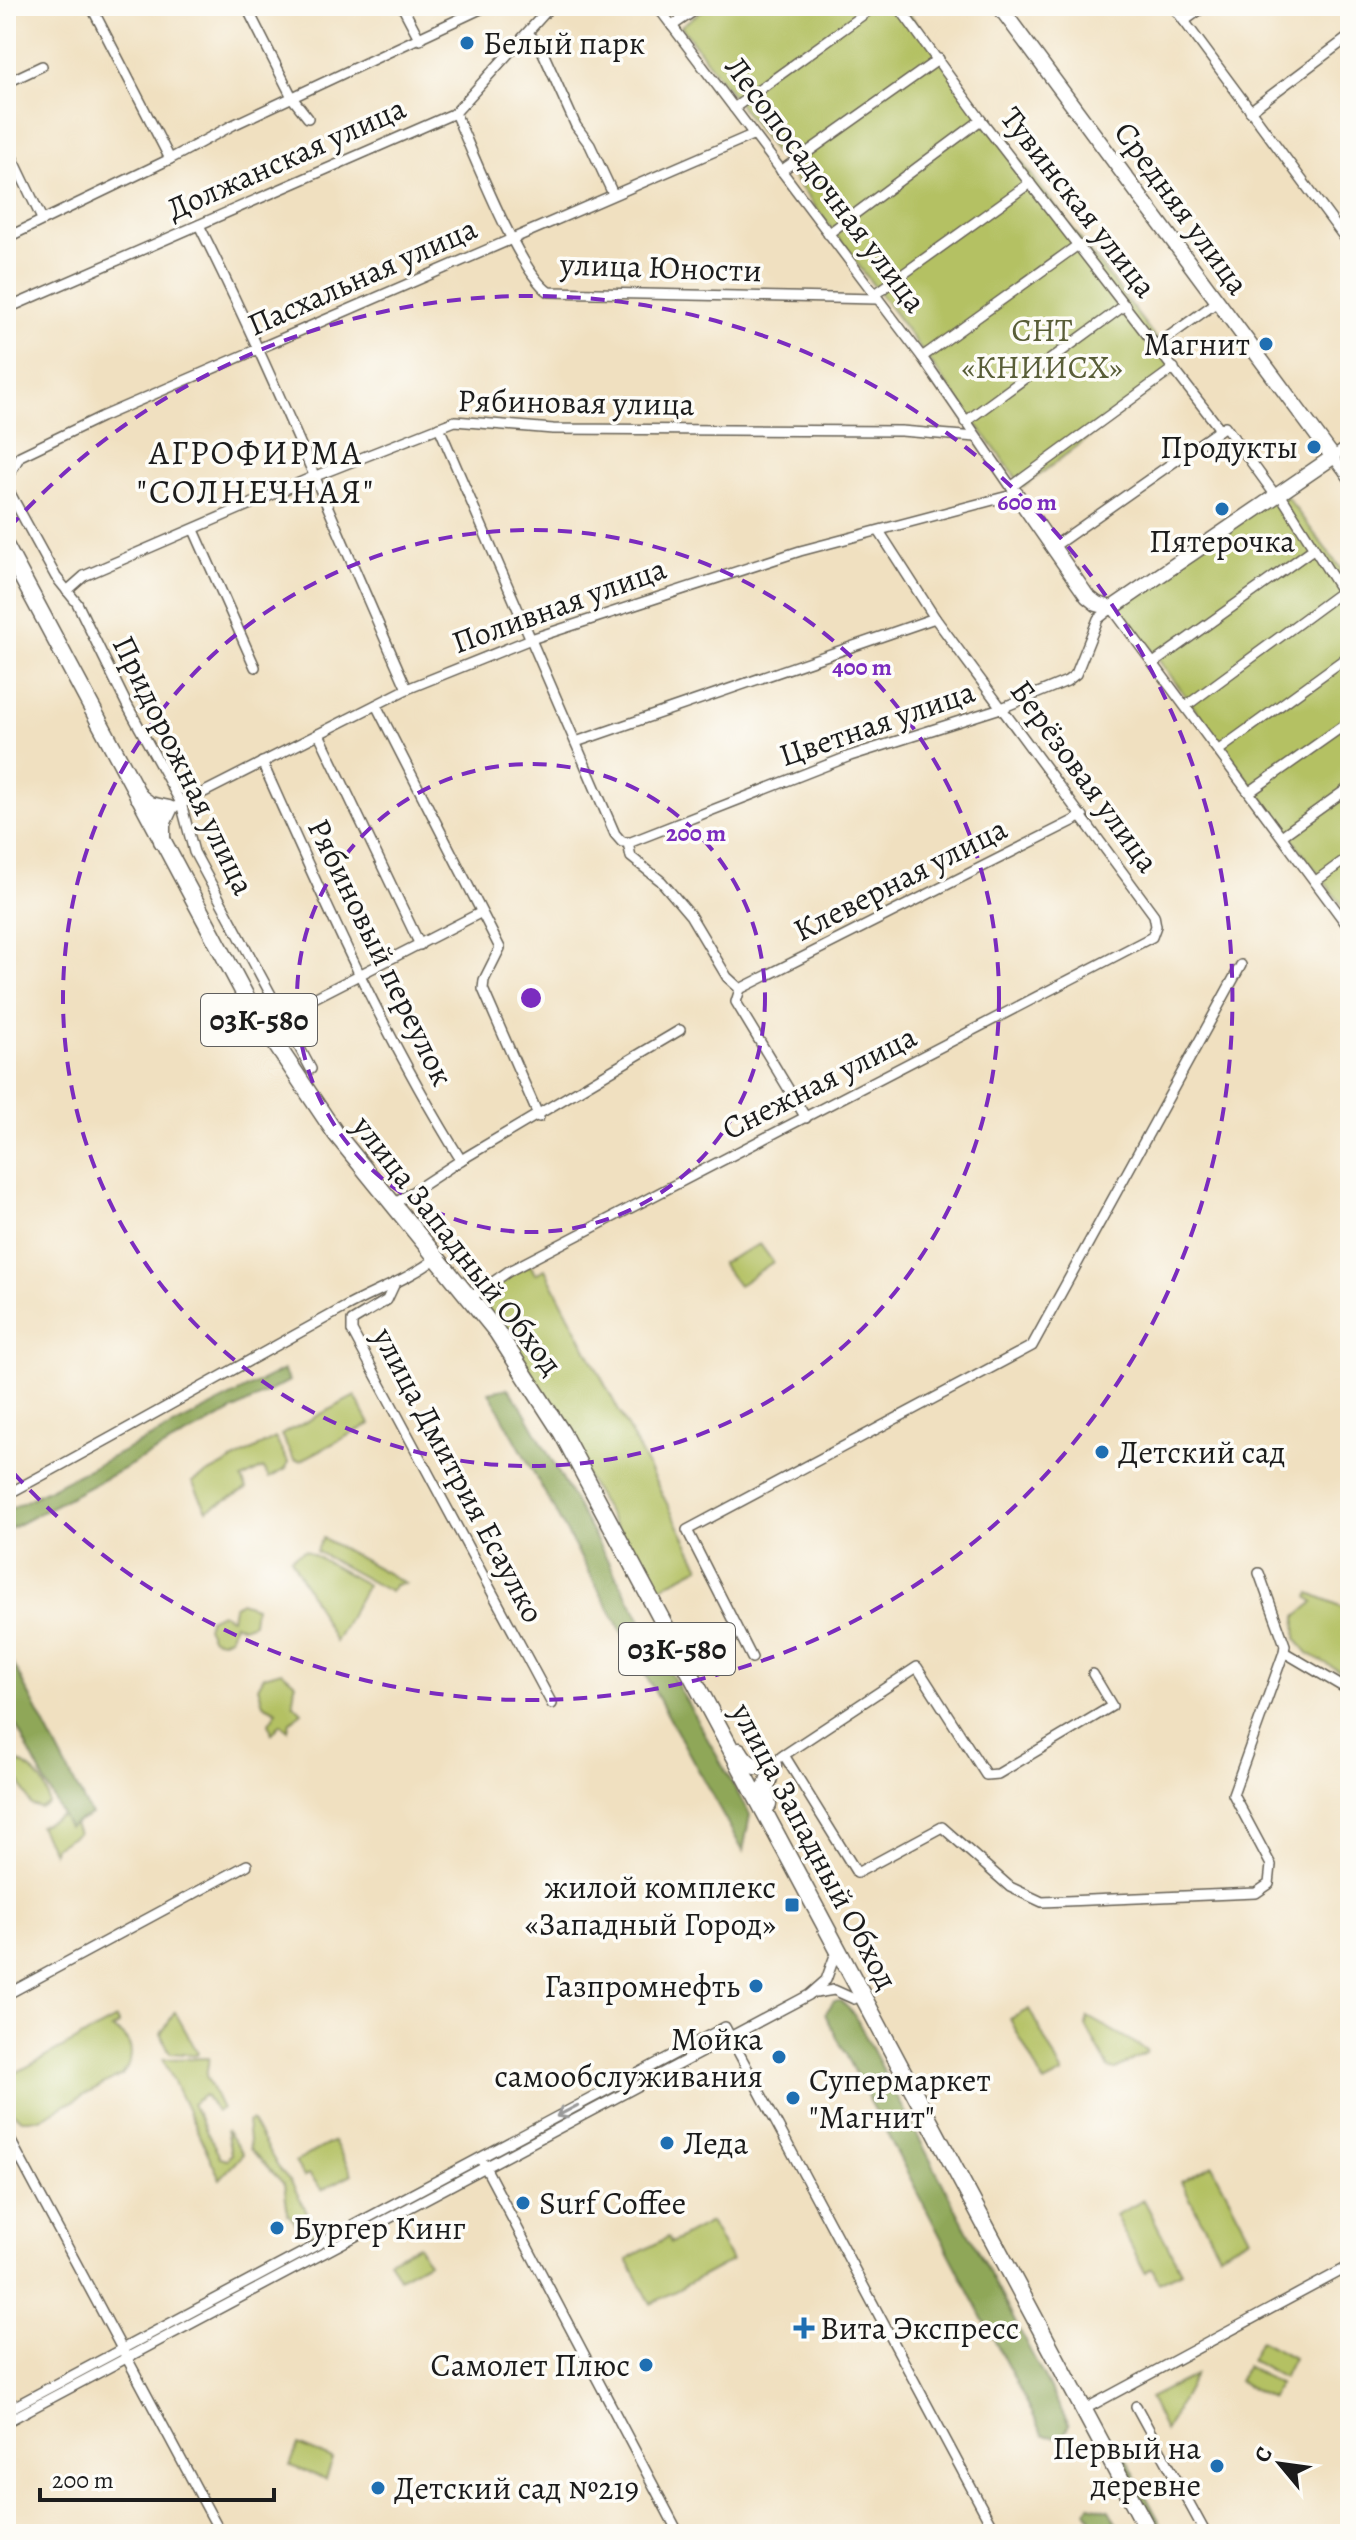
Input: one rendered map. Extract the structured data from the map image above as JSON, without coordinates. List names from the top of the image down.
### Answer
{
  "streets": {
    "highway": ["03К-580", "улица Западный Обход"],
    "street": [
      "Должанская улица",
      "Лесопосадочная улица",
      "Тувинская улица",
      "Средняя улица",
      "улица Юности",
      "Пасхальная улица",
      "Рябиновая улица",
      "Поливная улица",
      "Цветная улица",
      "Придорожная улица",
      "Берёзовая улица",
      "Клеверная улица",
      "Рябиновый переулок",
      "Снежная улица",
      "улица Дмитрия Есаулко"
    ]
  },
  "crossings": [
    ["Должанская улица", "улица Юности"],
    ["Лесопосадочная улица", "улица Юности"],
    ["Лесопосадочная улица", "Пасхальная улица"],
    ["Лесопосадочная улица", "Рябиновая улица"],
    ["Лесопосадочная улица", "Поливная улица"],
    ["Лесопосадочная улица", "Цветная улица"],
    ["улица Юности", "Пасхальная улица"],
    ["Рябиновая улица", "Придорожная улица"],
    ["Поливная улица", "Придорожная улица"],
    ["Поливная улица", "Берёзовая улица"],
    ["Поливная улица", "Рябиновый переулок"],
    ["Поливная улица", "улица Западный Обход"],
    ["Цветная улица", "Берёзовая улица"],
    ["Берёзовая улица", "Клеверная улица"],
    ["Берёзовая улица", "Снежная улица"],
    ["Снежная улица", "улица Западный Обход"]
  ],
  "districts": ["АГРОФИРМА \"СОЛНЕЧНАЯ\""],
  "parks": ["СНТ «КНИИСХ»"],
  "places": {
    "other": [
      "Белый парк",
      "Магнит",
      "Продукты",
      "Пятерочка",
      "Детский сад",
      "Газпромнефть",
      "Мойка самообслуживания",
      "Супермаркет \"Магнит\"",
      "Леда",
      "Surf Coffee",
      "Бургер Кинг",
      "Самолет Плюс",
      "Первый на деревне",
      "Детский сад №219"
    ],
    "transit": ["жилой комплекс «Западный Город»"],
    "health": ["Вита Экспресс"]
  },
  "scale_bar": "200 m",
  "north": "top left",
  "rings": ["600 m", "400 m", "200 m"]
}
